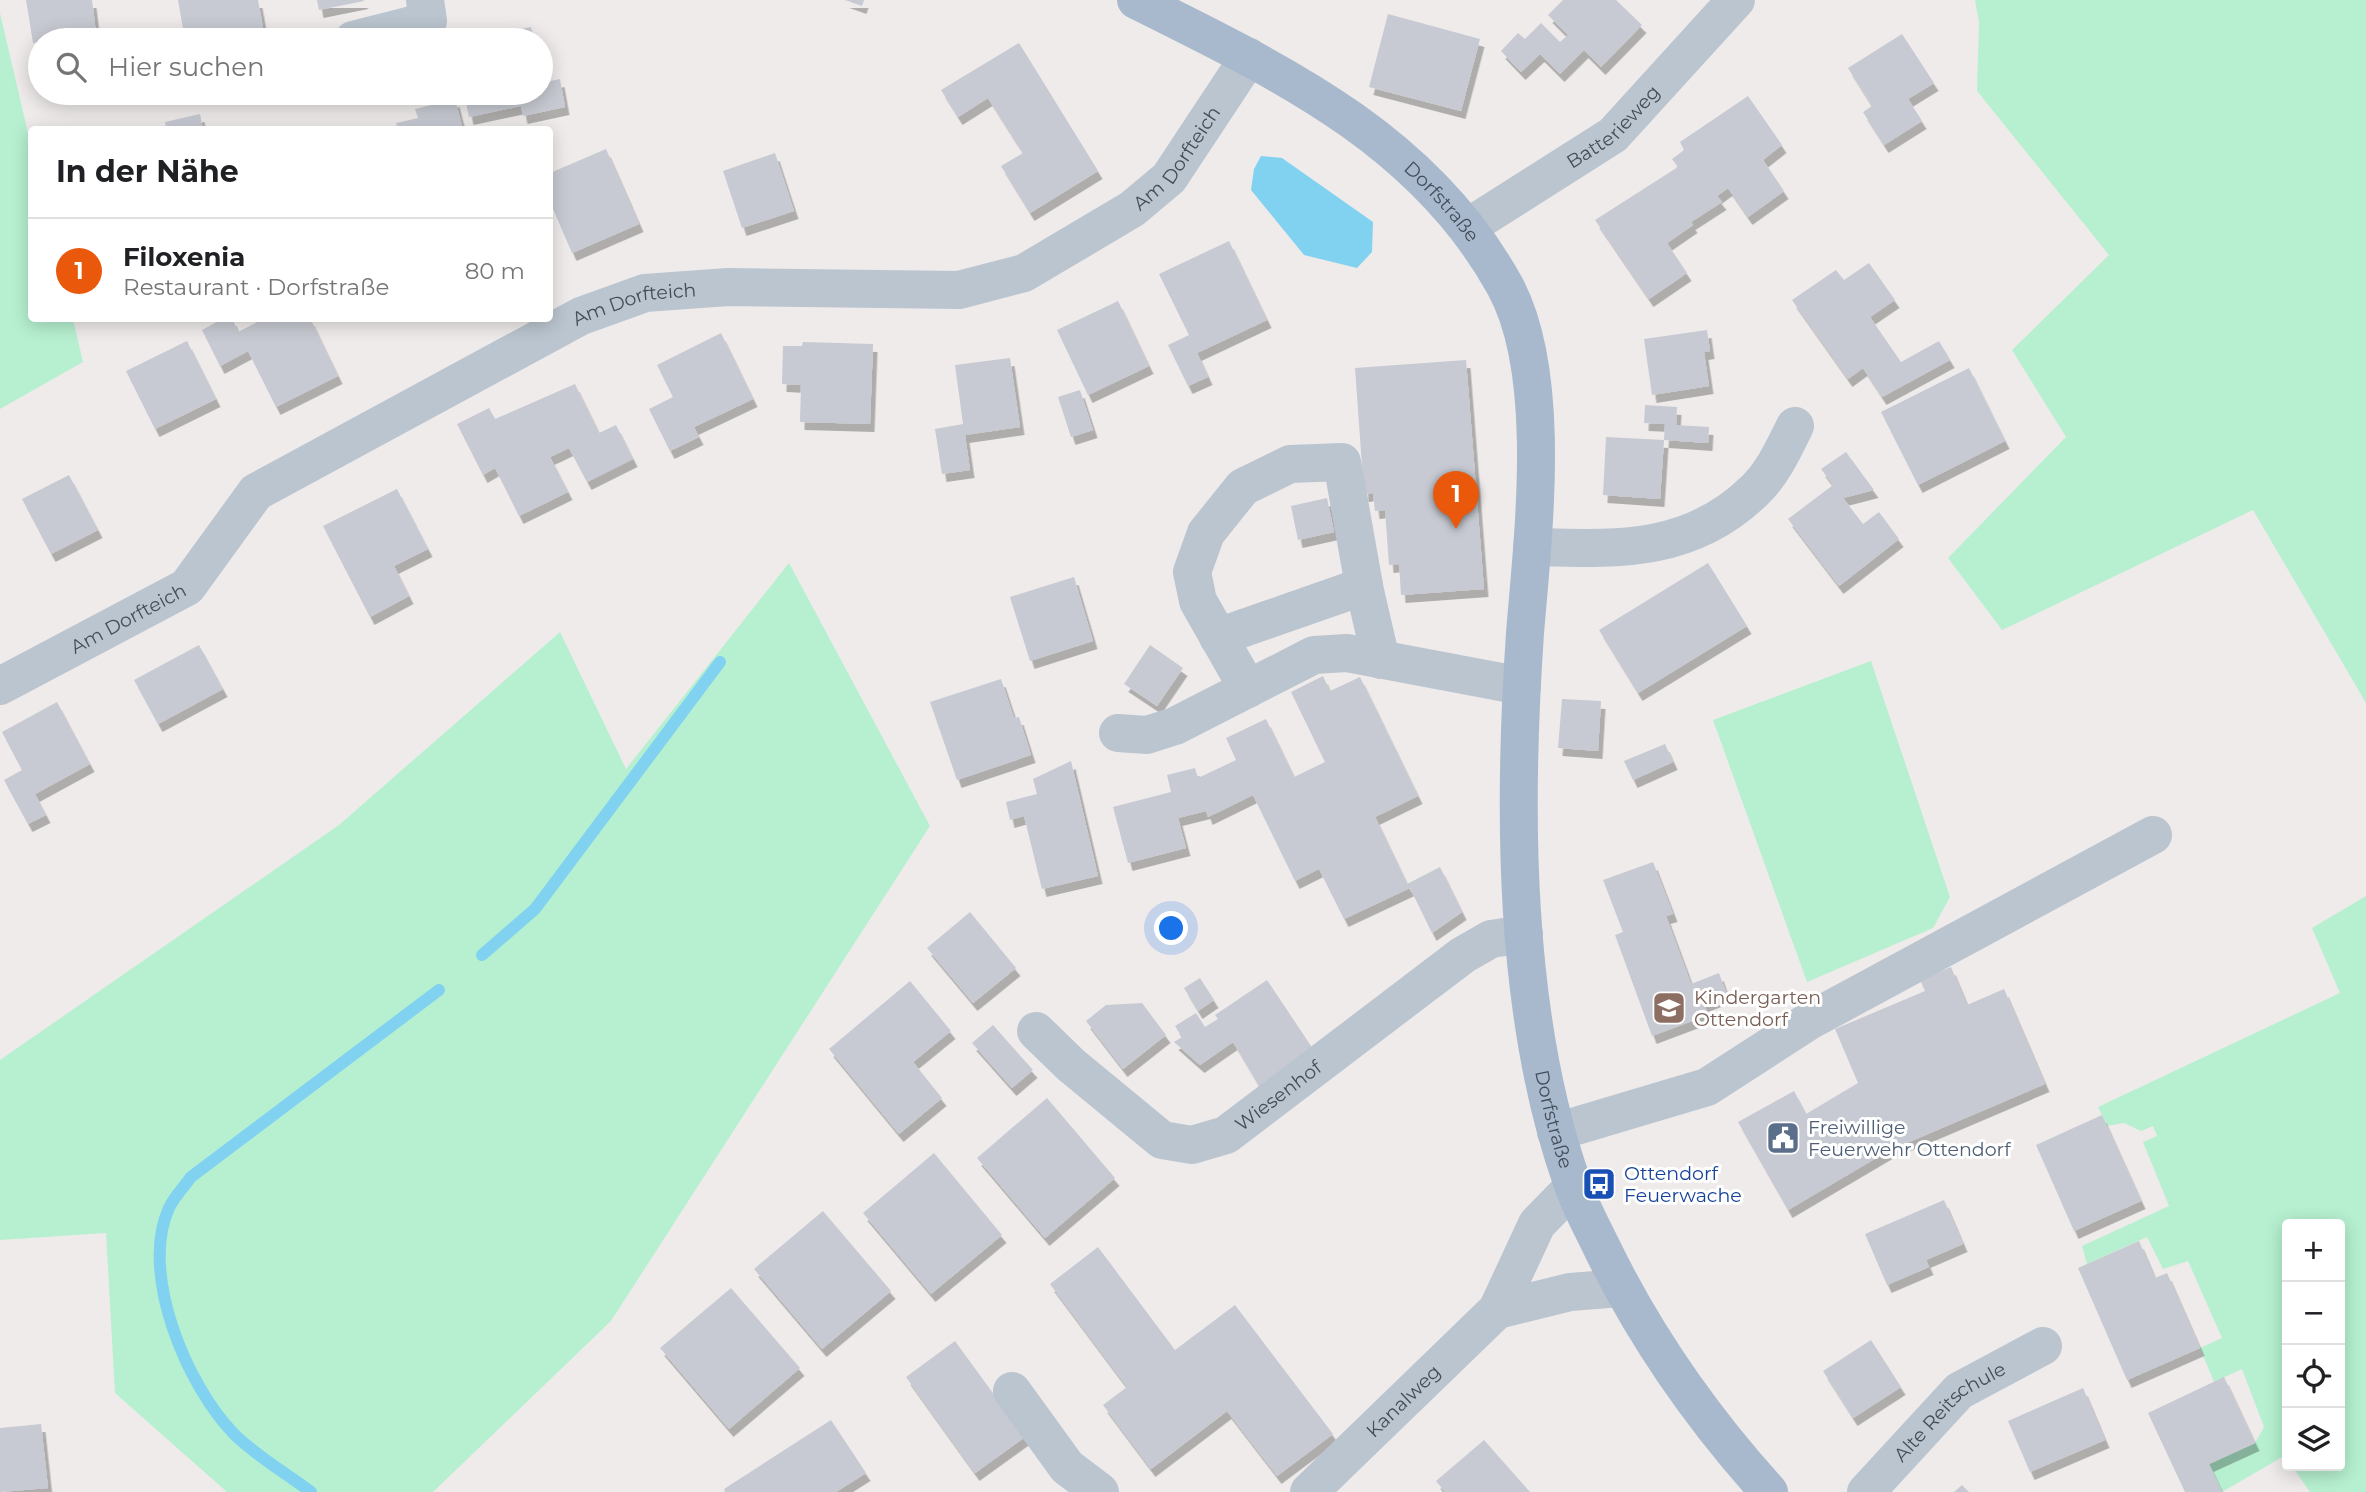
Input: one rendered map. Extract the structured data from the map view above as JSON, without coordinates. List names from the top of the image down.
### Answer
{
  "streets": {
    "main road": ["Dorfstraße"],
    "street": [
      "Batterieweg",
      "Am Dorfteich",
      "Wiesenhof",
      "Kanalweg",
      "Alte Reitschule"
    ]
  },
  "crossings": [
    ["Batterieweg", "Dorfstraße"],
    ["Am Dorfteich", "Dorfstraße"],
    ["Dorfstraße", "Wiesenhof"],
    ["Dorfstraße", "Kanalweg"]
  ],
  "places": {
    "school or university": ["Kindergarten Ottendorf"],
    "public building": ["Freiwillige Feuerwehr Ottendorf"],
    "bus stop": ["Ottendorf Feuerwache"]
  },
  "page": {
    "search": "Hier suchen",
    "heading": "In der Nähe",
    "list": [
      {
        "mark": "1",
        "name": "Filoxenia",
        "note": "Restaurant · Dorfstraße",
        "value": "80 m"
      }
    ],
    "pins": "1",
    "map_buttons": ["+", "−"]
  }
}
